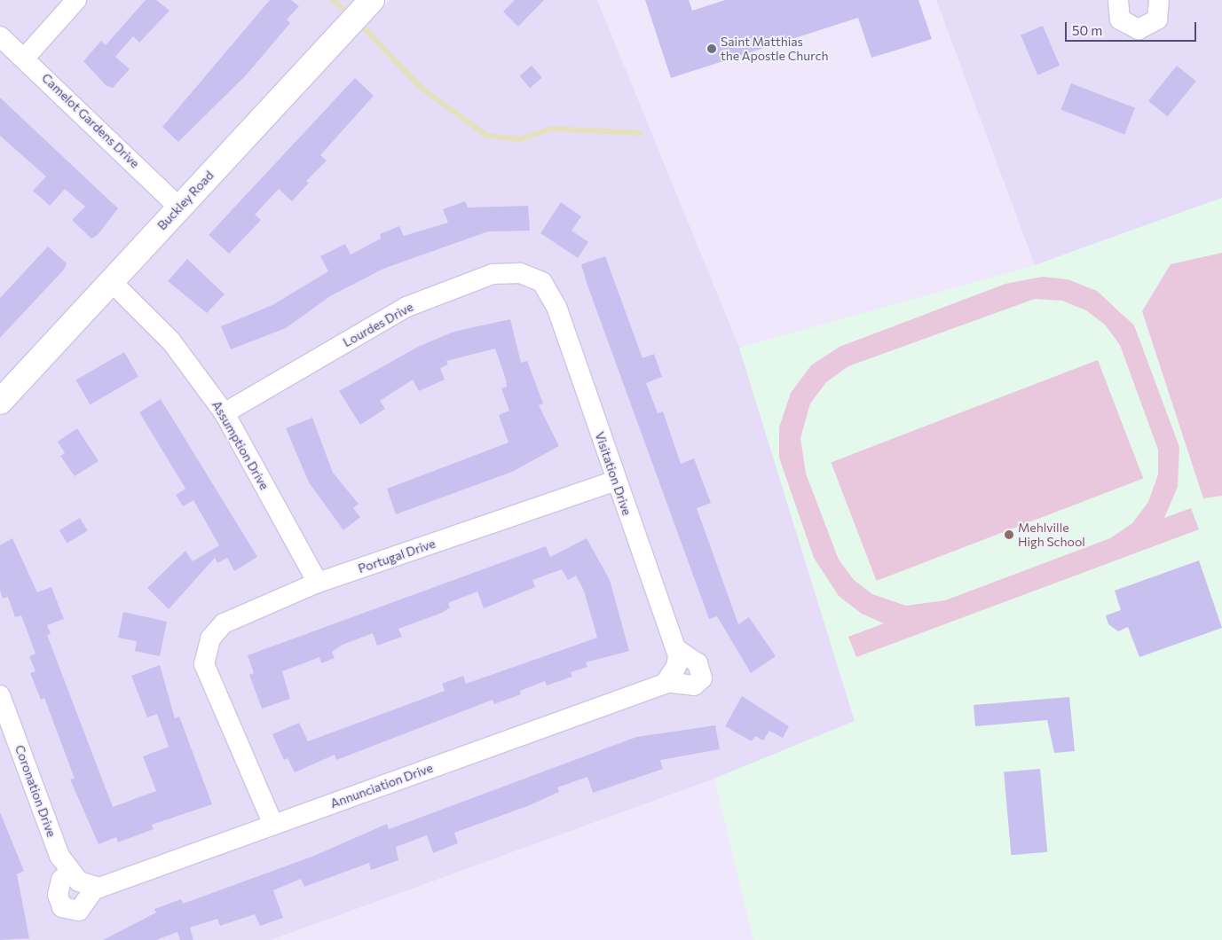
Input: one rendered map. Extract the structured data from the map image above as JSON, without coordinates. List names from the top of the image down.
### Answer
{
  "streets": {
    "street": [
      "Camelot Gardens Drive",
      "Buckley Road",
      "Lourdes Drive",
      "Assumption Drive",
      "Visitation Drive",
      "Portugal Drive",
      "Annunciation Drive",
      "Coronation Drive"
    ]
  },
  "crossings": [
    ["Camelot Gardens Drive", "Buckley Road"],
    ["Buckley Road", "Assumption Drive"],
    ["Lourdes Drive", "Assumption Drive"],
    ["Lourdes Drive", "Visitation Drive"],
    ["Assumption Drive", "Portugal Drive"],
    ["Visitation Drive", "Portugal Drive"],
    ["Visitation Drive", "Annunciation Drive"],
    ["Portugal Drive", "Annunciation Drive"],
    ["Annunciation Drive", "Coronation Drive"]
  ],
  "places": ["Saint Matthias the Apostle Church", "Mehlville High School"],
  "scale_bar": "50 m"
}
